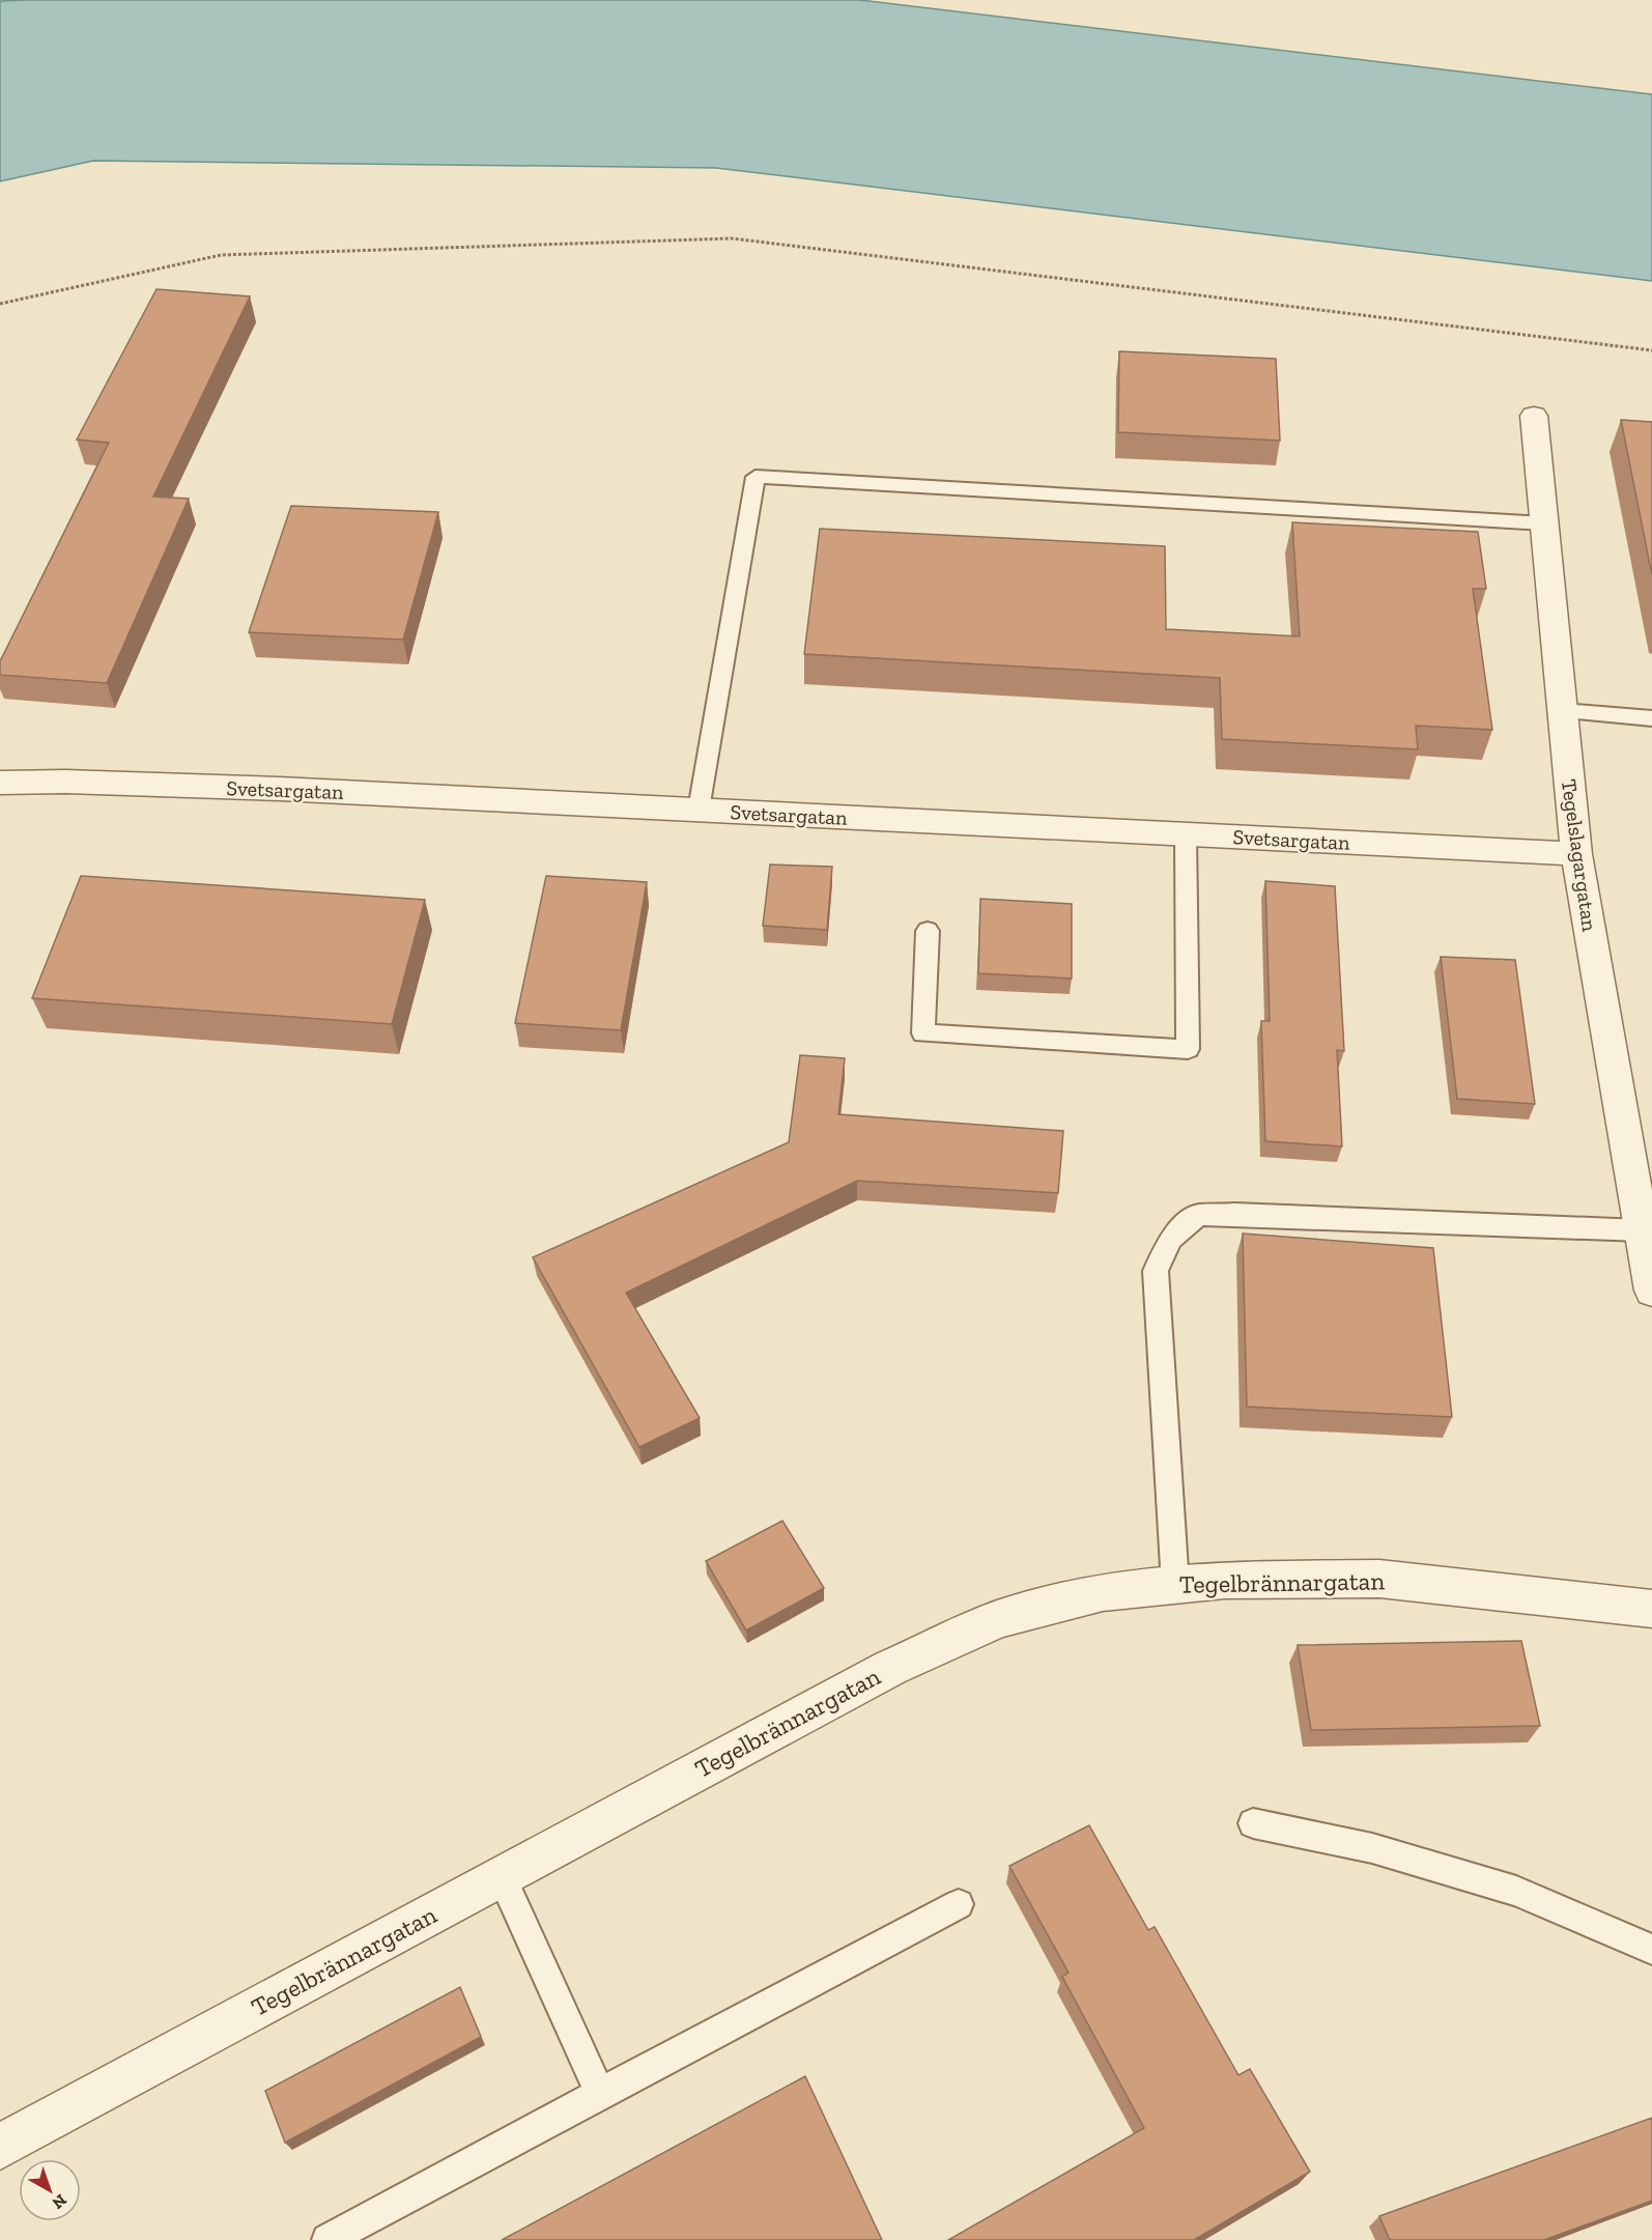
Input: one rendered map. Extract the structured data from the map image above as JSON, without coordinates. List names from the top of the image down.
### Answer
{
  "streets": {
    "street": ["Svetsargatan", "Tegelslagargatan", "Tegelbrännargatan"]
  },
  "crossings": [
    ["Svetsargatan", "Tegelslagargatan"]
  ],
  "north": "bottom right"
}
